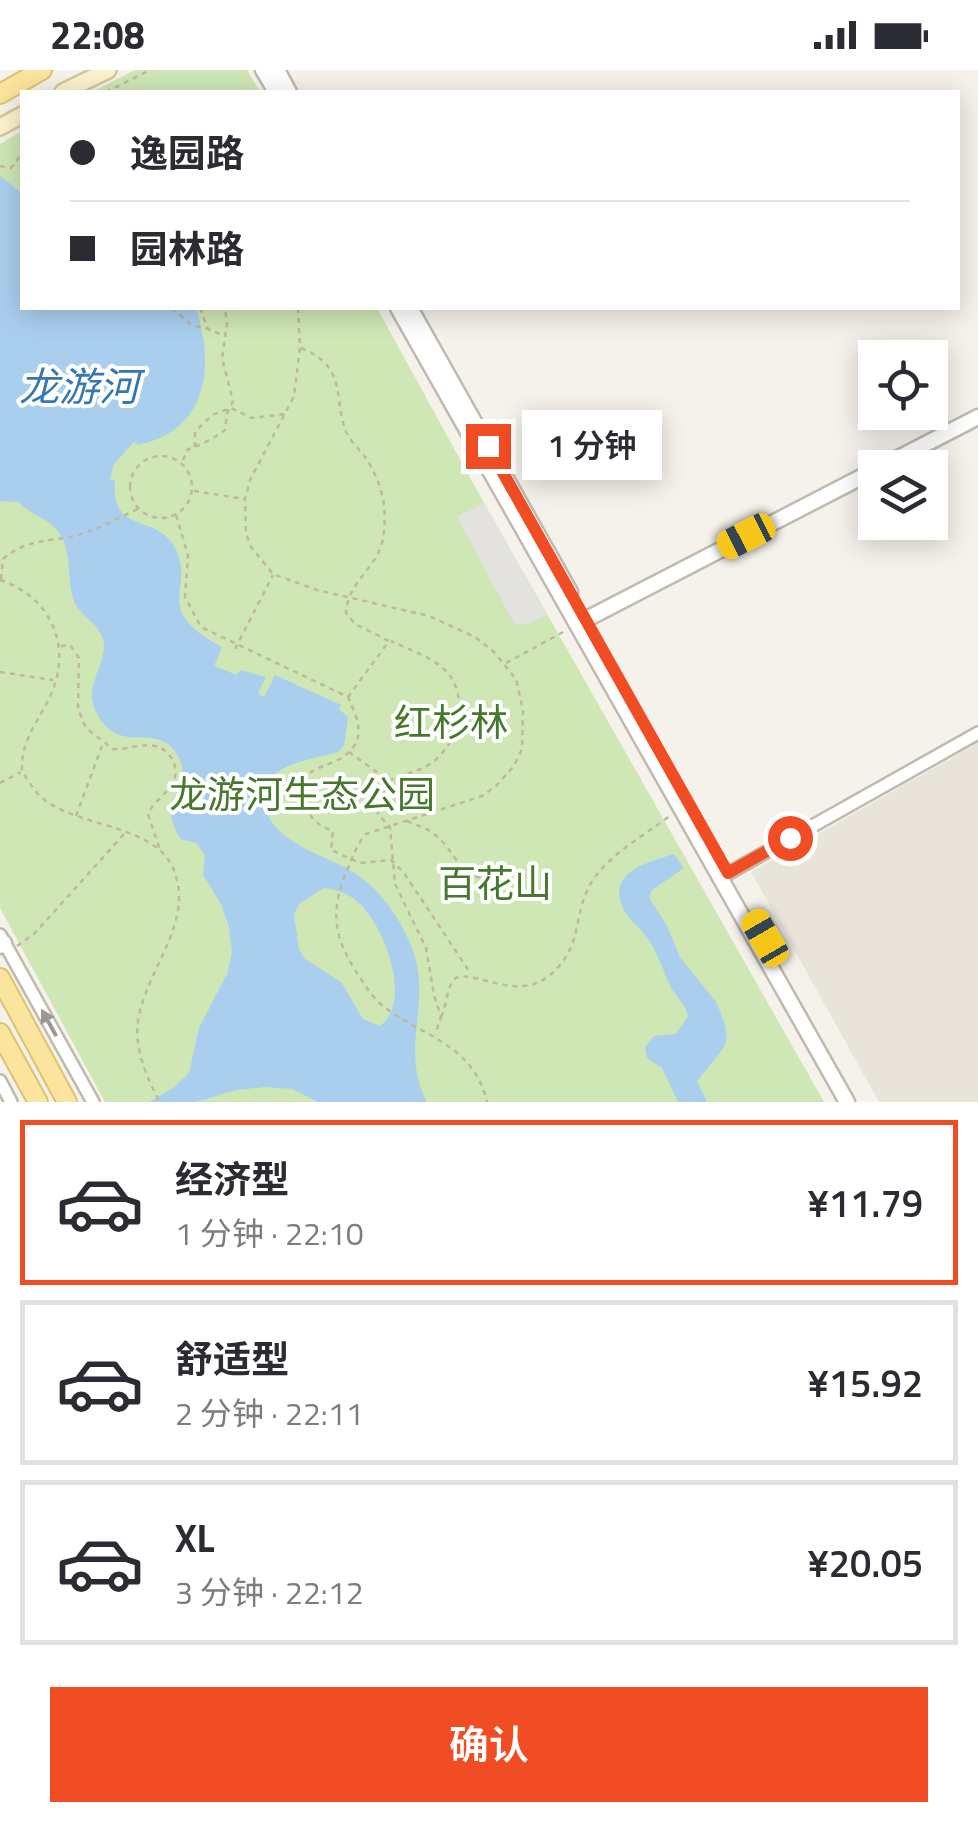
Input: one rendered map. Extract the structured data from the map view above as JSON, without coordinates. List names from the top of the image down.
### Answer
{
  "water": ["龙游河"],
  "parks": ["红杉林", "龙游河生态公园", "百花山"],
  "page": {
    "status": "22:08",
    "banner": ["逸园路", "园林路"],
    "bubble": "1 分钟",
    "list": [
      {
        "name": "经济型",
        "note": "1 分钟 · 22:10",
        "value": "¥11.79"
      },
      {
        "name": "舒适型",
        "note": "2 分钟 · 22:11",
        "value": "¥15.92"
      },
      {
        "name": "XL",
        "note": "3 分钟 · 22:12",
        "value": "¥20.05"
      }
    ],
    "buttons": "确认"
  }
}
